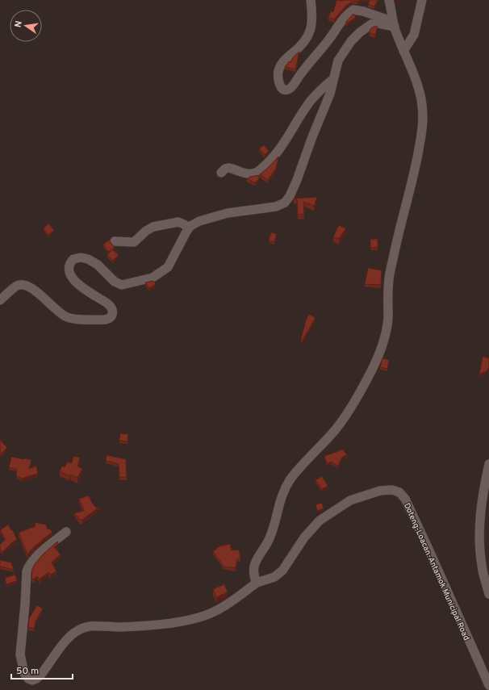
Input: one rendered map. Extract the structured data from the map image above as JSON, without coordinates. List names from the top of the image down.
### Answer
{
  "streets": {
    "street": ["Doteng-Loacan-Antamok Municipal Road"]
  },
  "scale_bar": "50 m",
  "north": "left"
}
